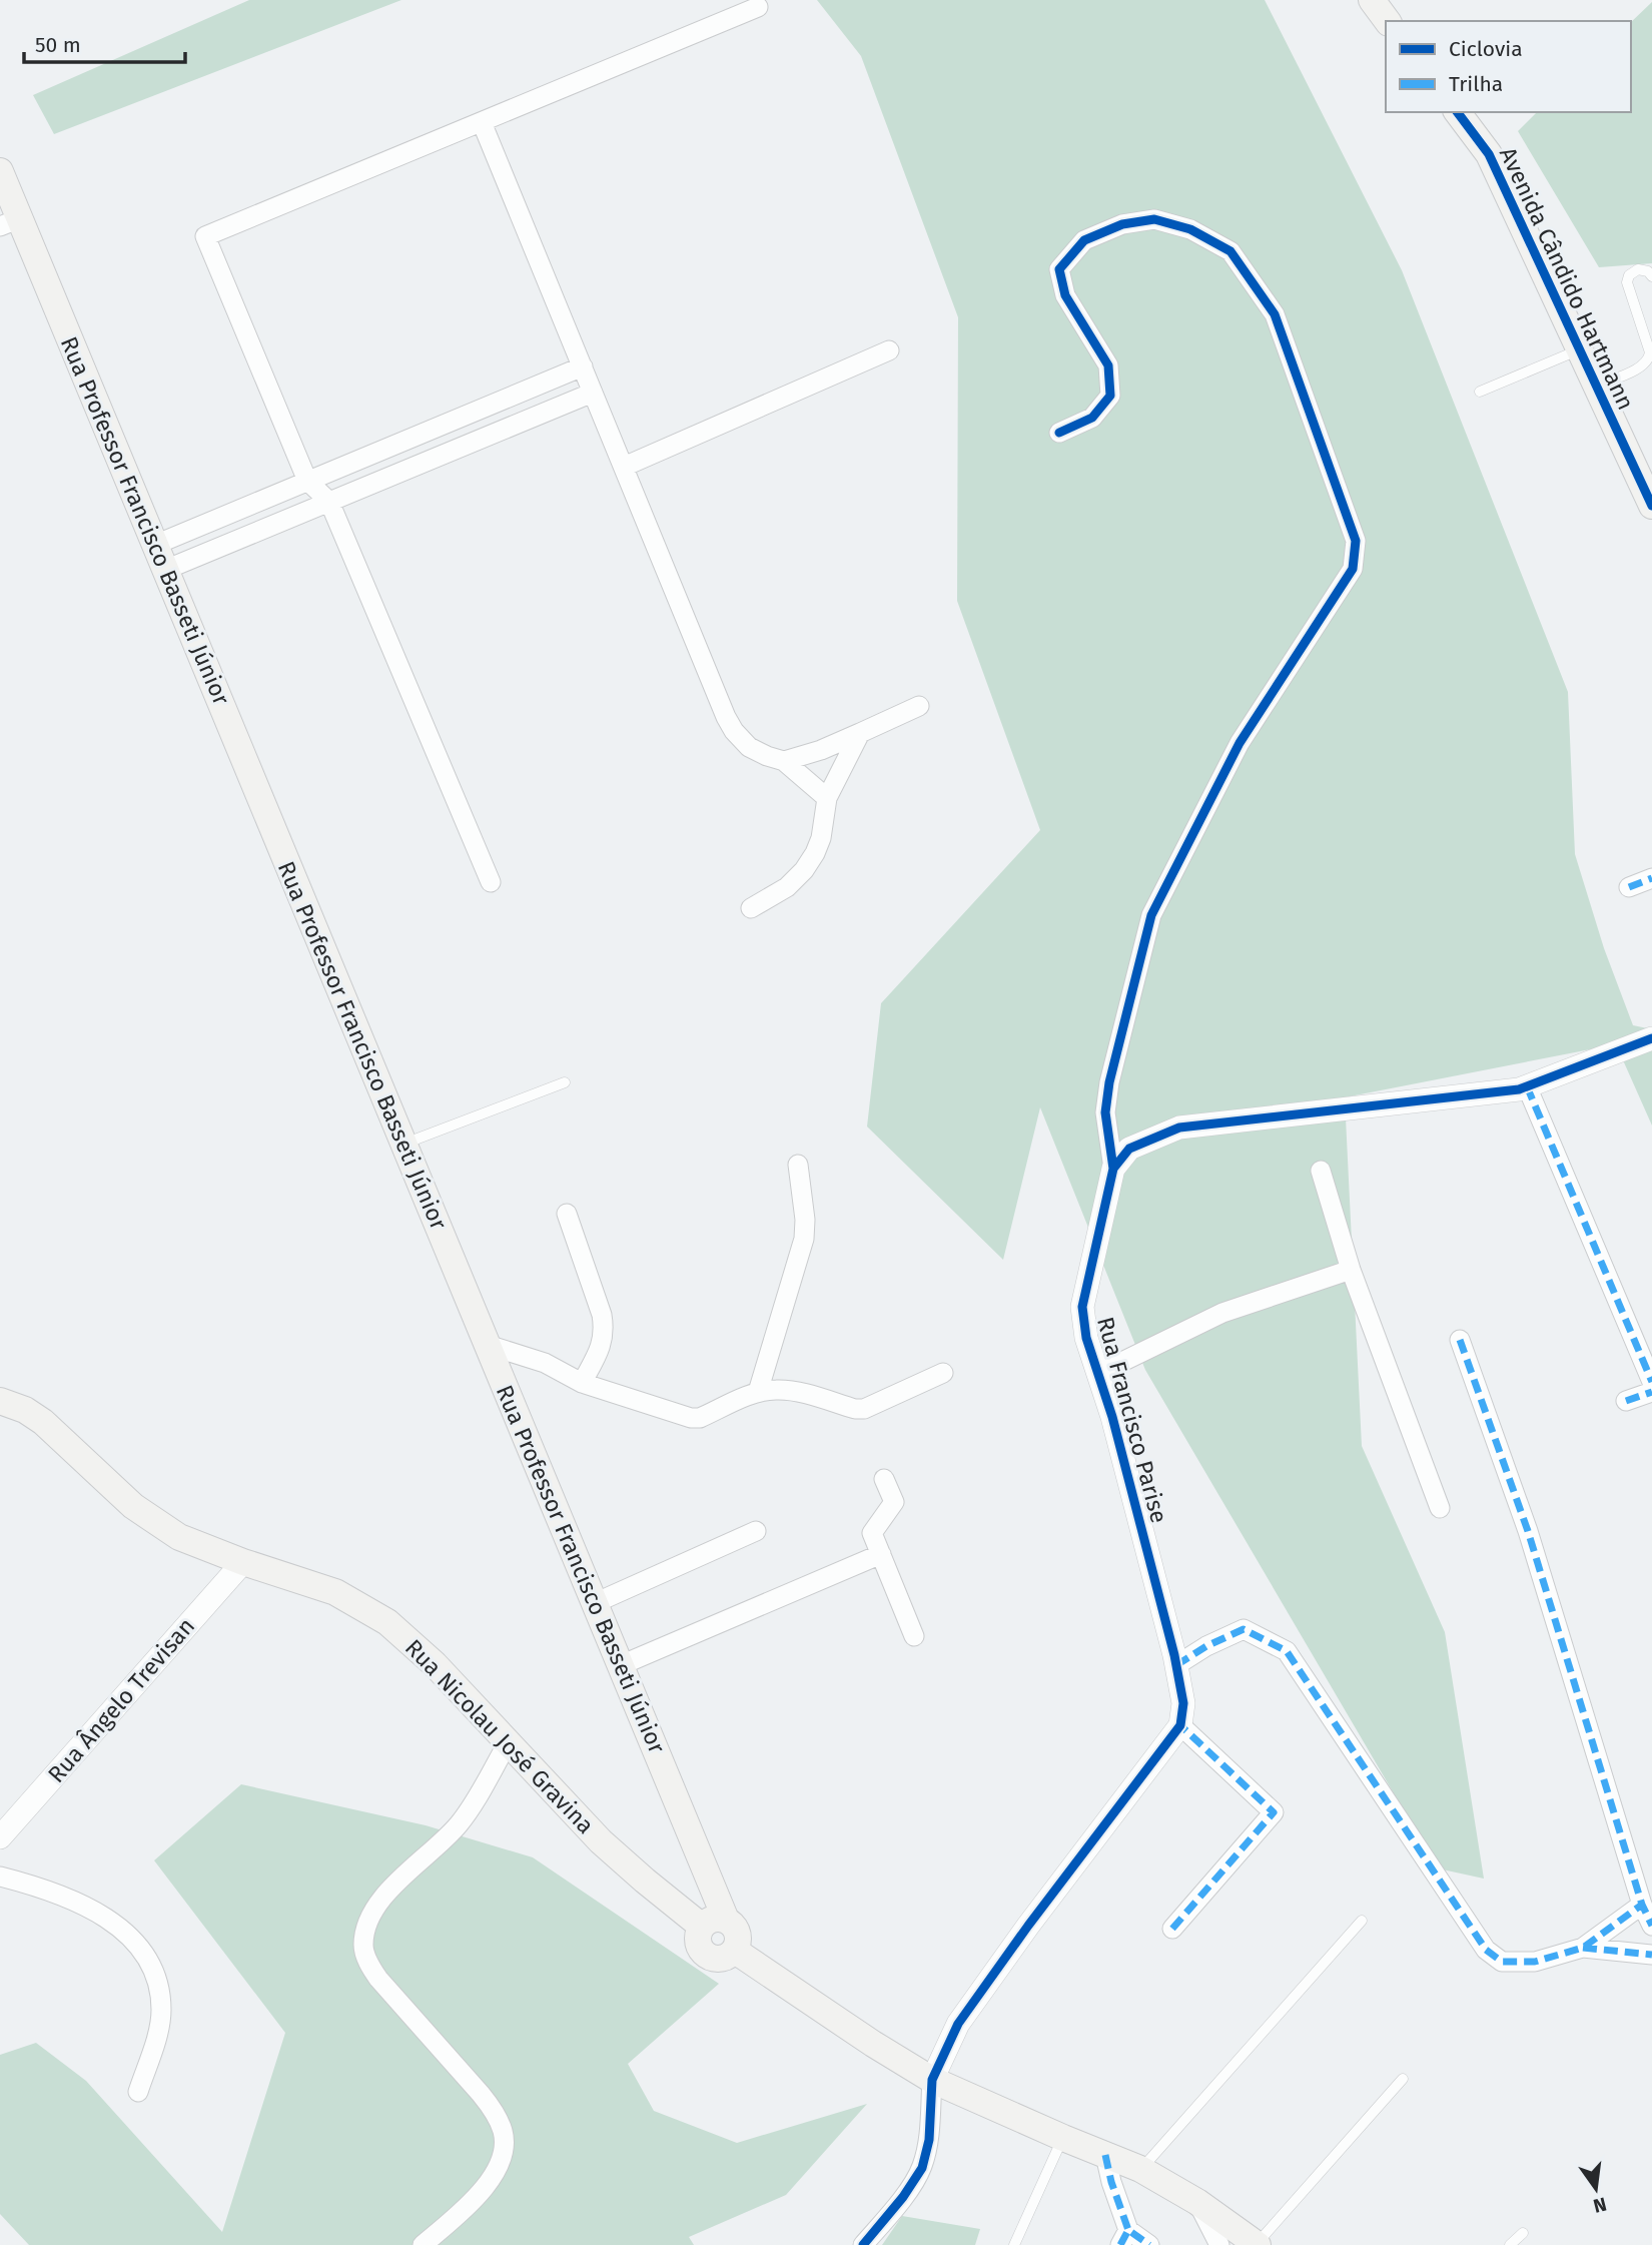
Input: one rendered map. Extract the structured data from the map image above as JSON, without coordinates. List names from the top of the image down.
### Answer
{
  "streets": {
    "main road": ["Avenida Cândido Hartmann", "Rua Professor Francisco Basseti Júnior", "Rua Nicolau José Gravina"],
    "street": ["Rua Francisco Parise", "Rua Ângelo Trevisan"]
  },
  "crossings": [
    ["Rua Professor Francisco Basseti Júnior", "Rua Nicolau José Gravina"],
    ["Rua Ângelo Trevisan", "Rua Nicolau José Gravina"]
  ],
  "legend": ["Ciclovia", "Trilha"],
  "scale_bar": "50 m",
  "north": "bottom"
}
